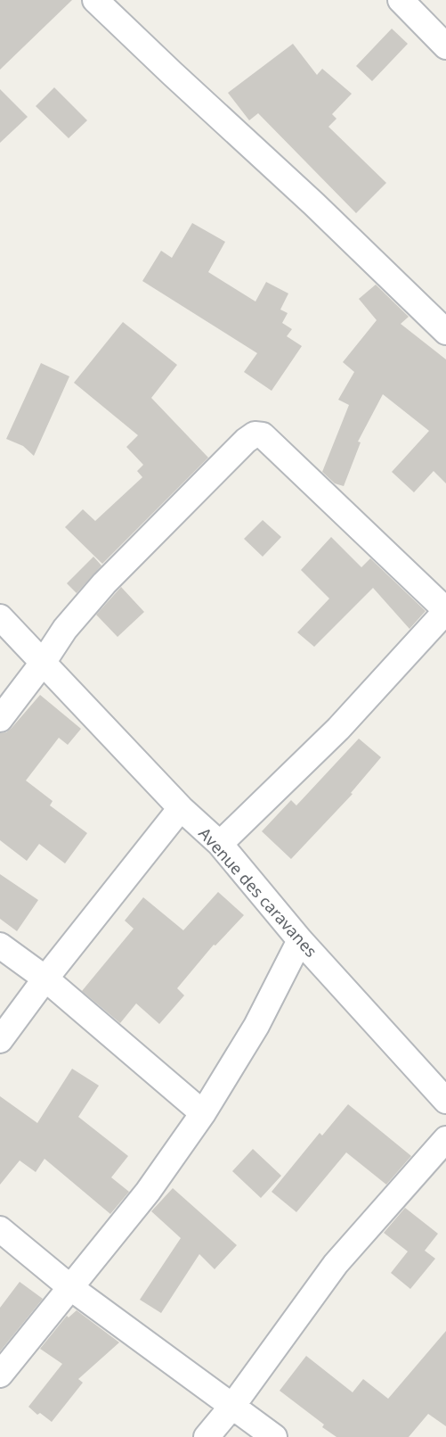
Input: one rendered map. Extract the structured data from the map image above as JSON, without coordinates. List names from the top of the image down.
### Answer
{
  "streets": {
    "street": ["Avenue des caravanes"]
  }
}
